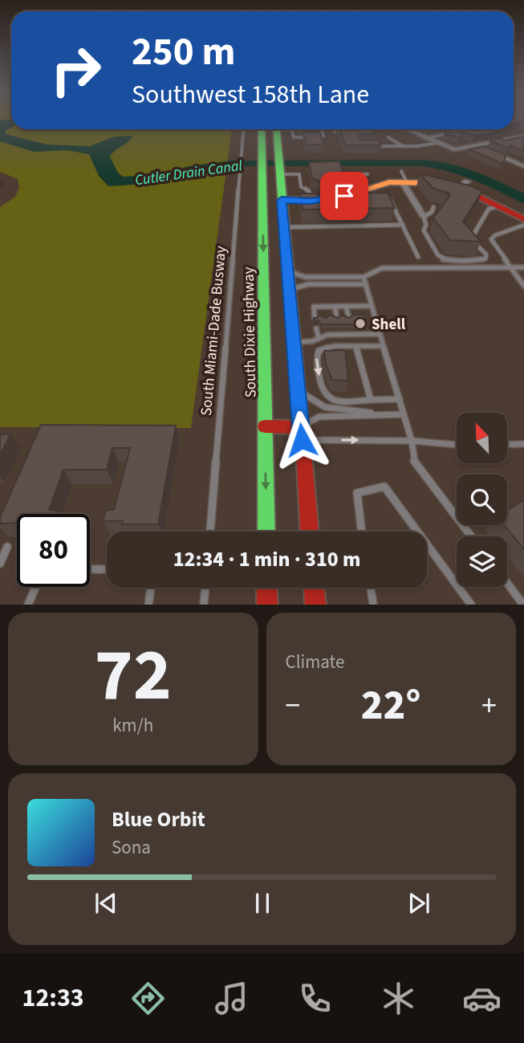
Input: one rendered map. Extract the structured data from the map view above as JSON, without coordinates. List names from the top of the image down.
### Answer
{
  "streets": {
    "main road": ["South Dixie Highway"],
    "lane": ["South Miami-Dade Busway"]
  },
  "water": ["Cutler Drain Canal"],
  "places": ["Shell"],
  "north": "top left",
  "page": {
    "turn": ["250 m", "Southwest 158th Lane"],
    "limit": "80",
    "trip": "12:34 · 1 min · 310 m",
    "tile": [
      ["72", "km/h"],
      "Climate"
    ],
    "heat": ["−", "22°", "+"],
    "song": ["Blue Orbit", "Sona"],
    "tabs": "12:33"
  }
}
